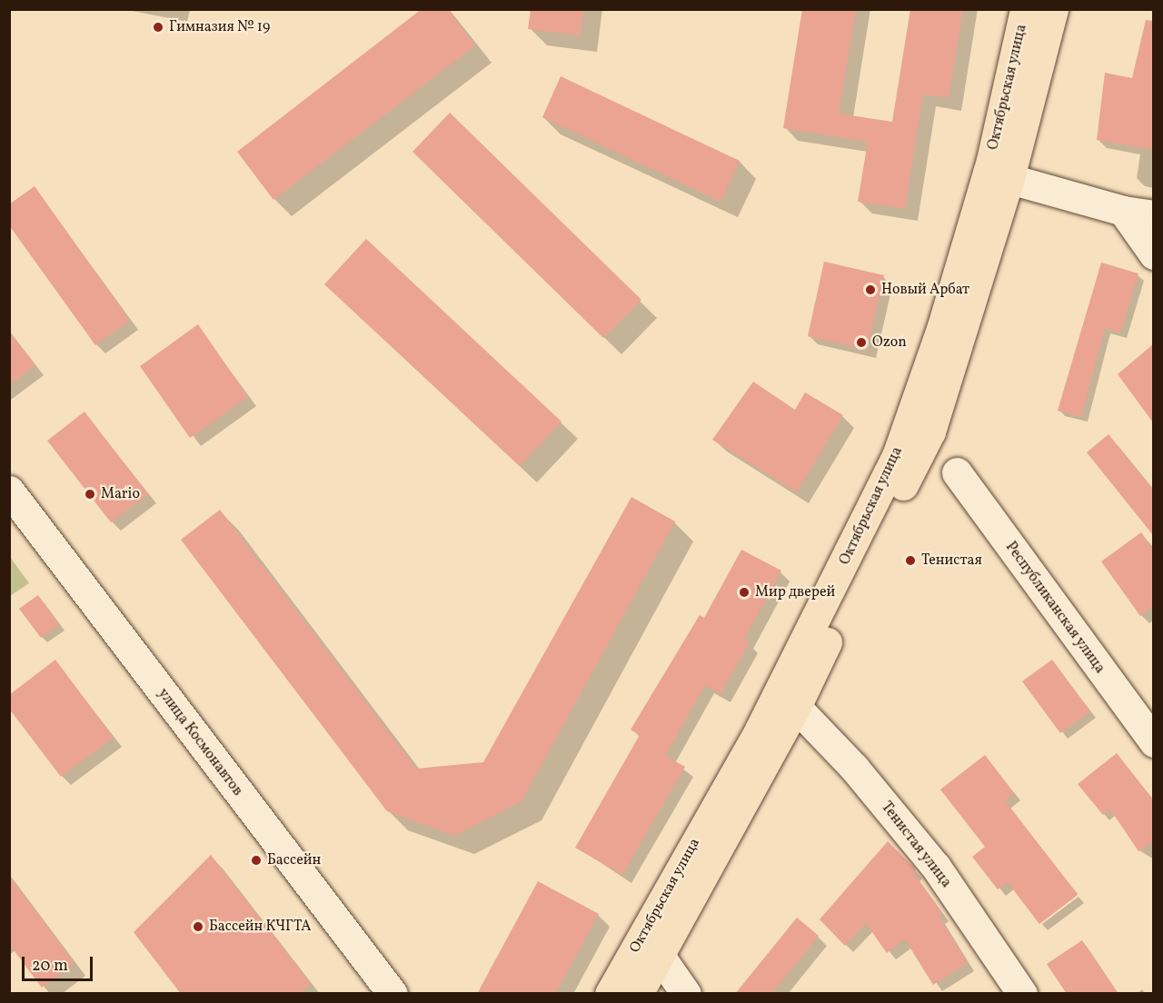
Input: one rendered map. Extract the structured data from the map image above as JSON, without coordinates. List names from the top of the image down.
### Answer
{
  "streets": {
    "main road": ["Октябрьская улица"],
    "street": ["Республиканская улица", "улица Космонавтов", "Тенистая улица"]
  },
  "crossings": [
    ["Октябрьская улица", "Тенистая улица"]
  ],
  "places": [
    "Гимназия № 19",
    "Новый Арбат",
    "Ozon",
    "Mario",
    "Тенистая",
    "Мир дверей",
    "Бассейн",
    "Бассейн КЧГТА"
  ],
  "scale_bar": "20 m"
}
